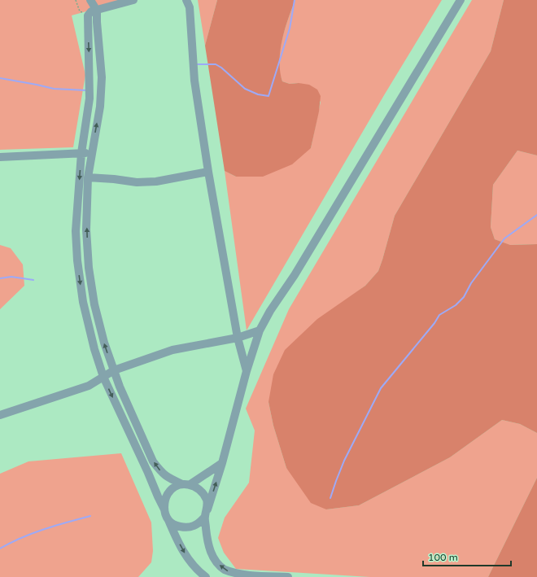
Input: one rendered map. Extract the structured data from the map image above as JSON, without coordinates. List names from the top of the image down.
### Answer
{
  "scale_bar": "100 m"
}
